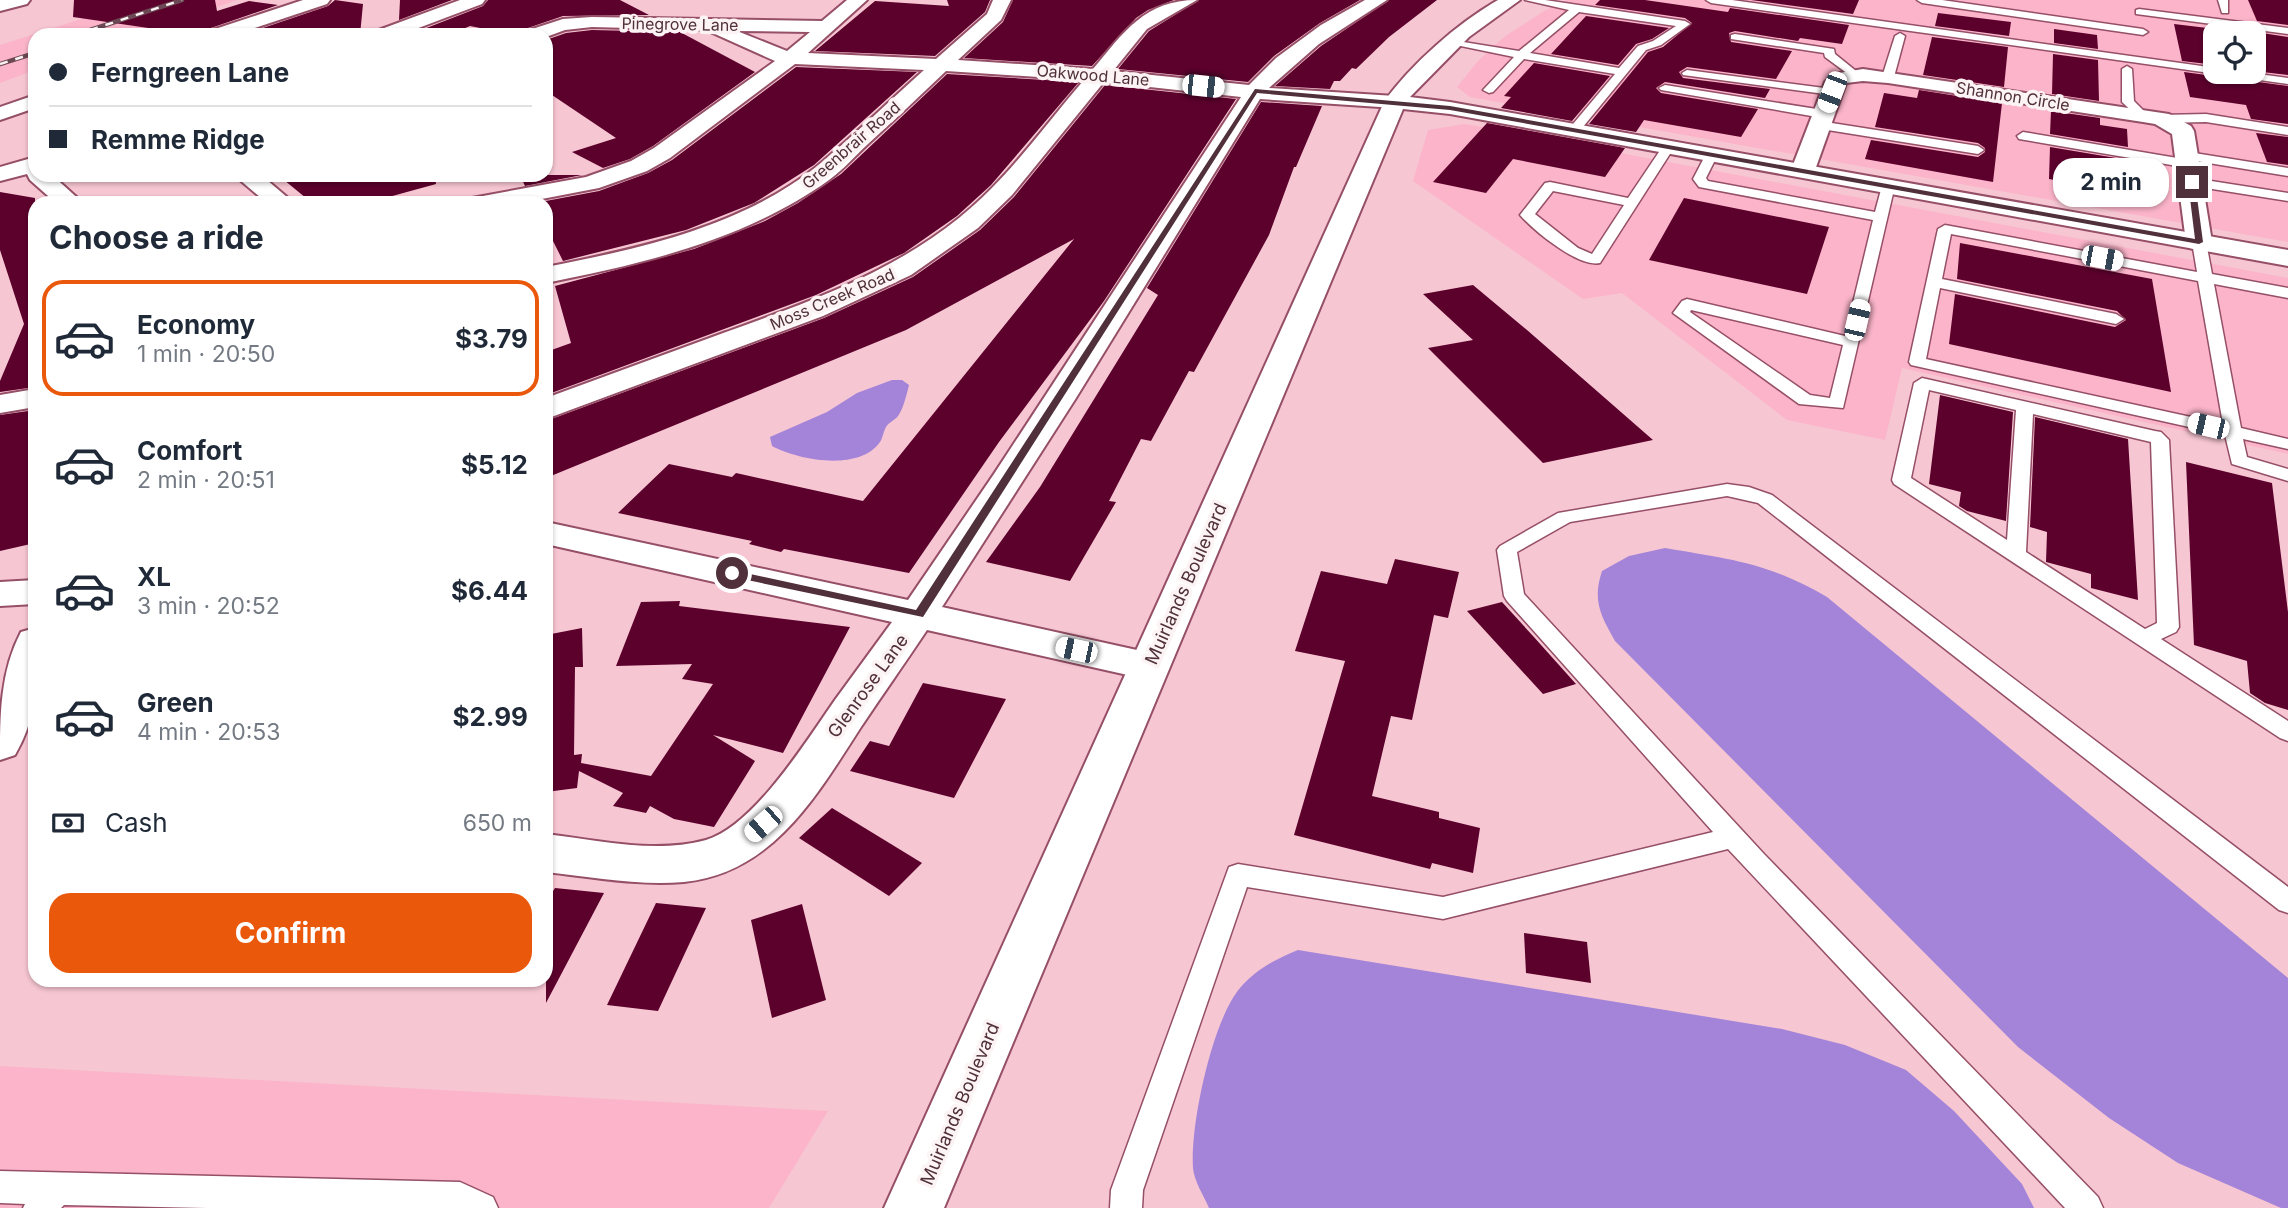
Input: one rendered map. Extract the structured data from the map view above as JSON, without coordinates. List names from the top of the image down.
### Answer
{
  "streets": {
    "street": [
      "Pinegrove Lane",
      "Oakwood Lane",
      "Shannon Circle",
      "Greenbrair Road",
      "Moss Creek Road",
      "Muirlands Boulevard",
      "Glenrose Lane"
    ]
  },
  "crossings": [
    ["Pinegrove Lane", "Oakwood Lane"],
    ["Oakwood Lane", "Greenbrair Road"],
    ["Oakwood Lane", "Moss Creek Road"],
    ["Oakwood Lane", "Muirlands Boulevard"],
    ["Oakwood Lane", "Glenrose Lane"]
  ],
  "page": {
    "banner": ["Ferngreen Lane", "Remme Ridge"],
    "bubble": "2 min",
    "heading": "Choose a ride",
    "list": [
      {
        "name": "Economy",
        "note": "1 min · 20:50",
        "value": "$3.79"
      },
      {
        "name": "Comfort",
        "note": "2 min · 20:51",
        "value": "$5.12"
      },
      {
        "name": "XL",
        "note": "3 min · 20:52",
        "value": "$6.44"
      },
      {
        "name": "Green",
        "note": "4 min · 20:53",
        "value": "$2.99"
      }
    ],
    "pay": ["Cash", "650 m"],
    "buttons": "Confirm"
  }
}
